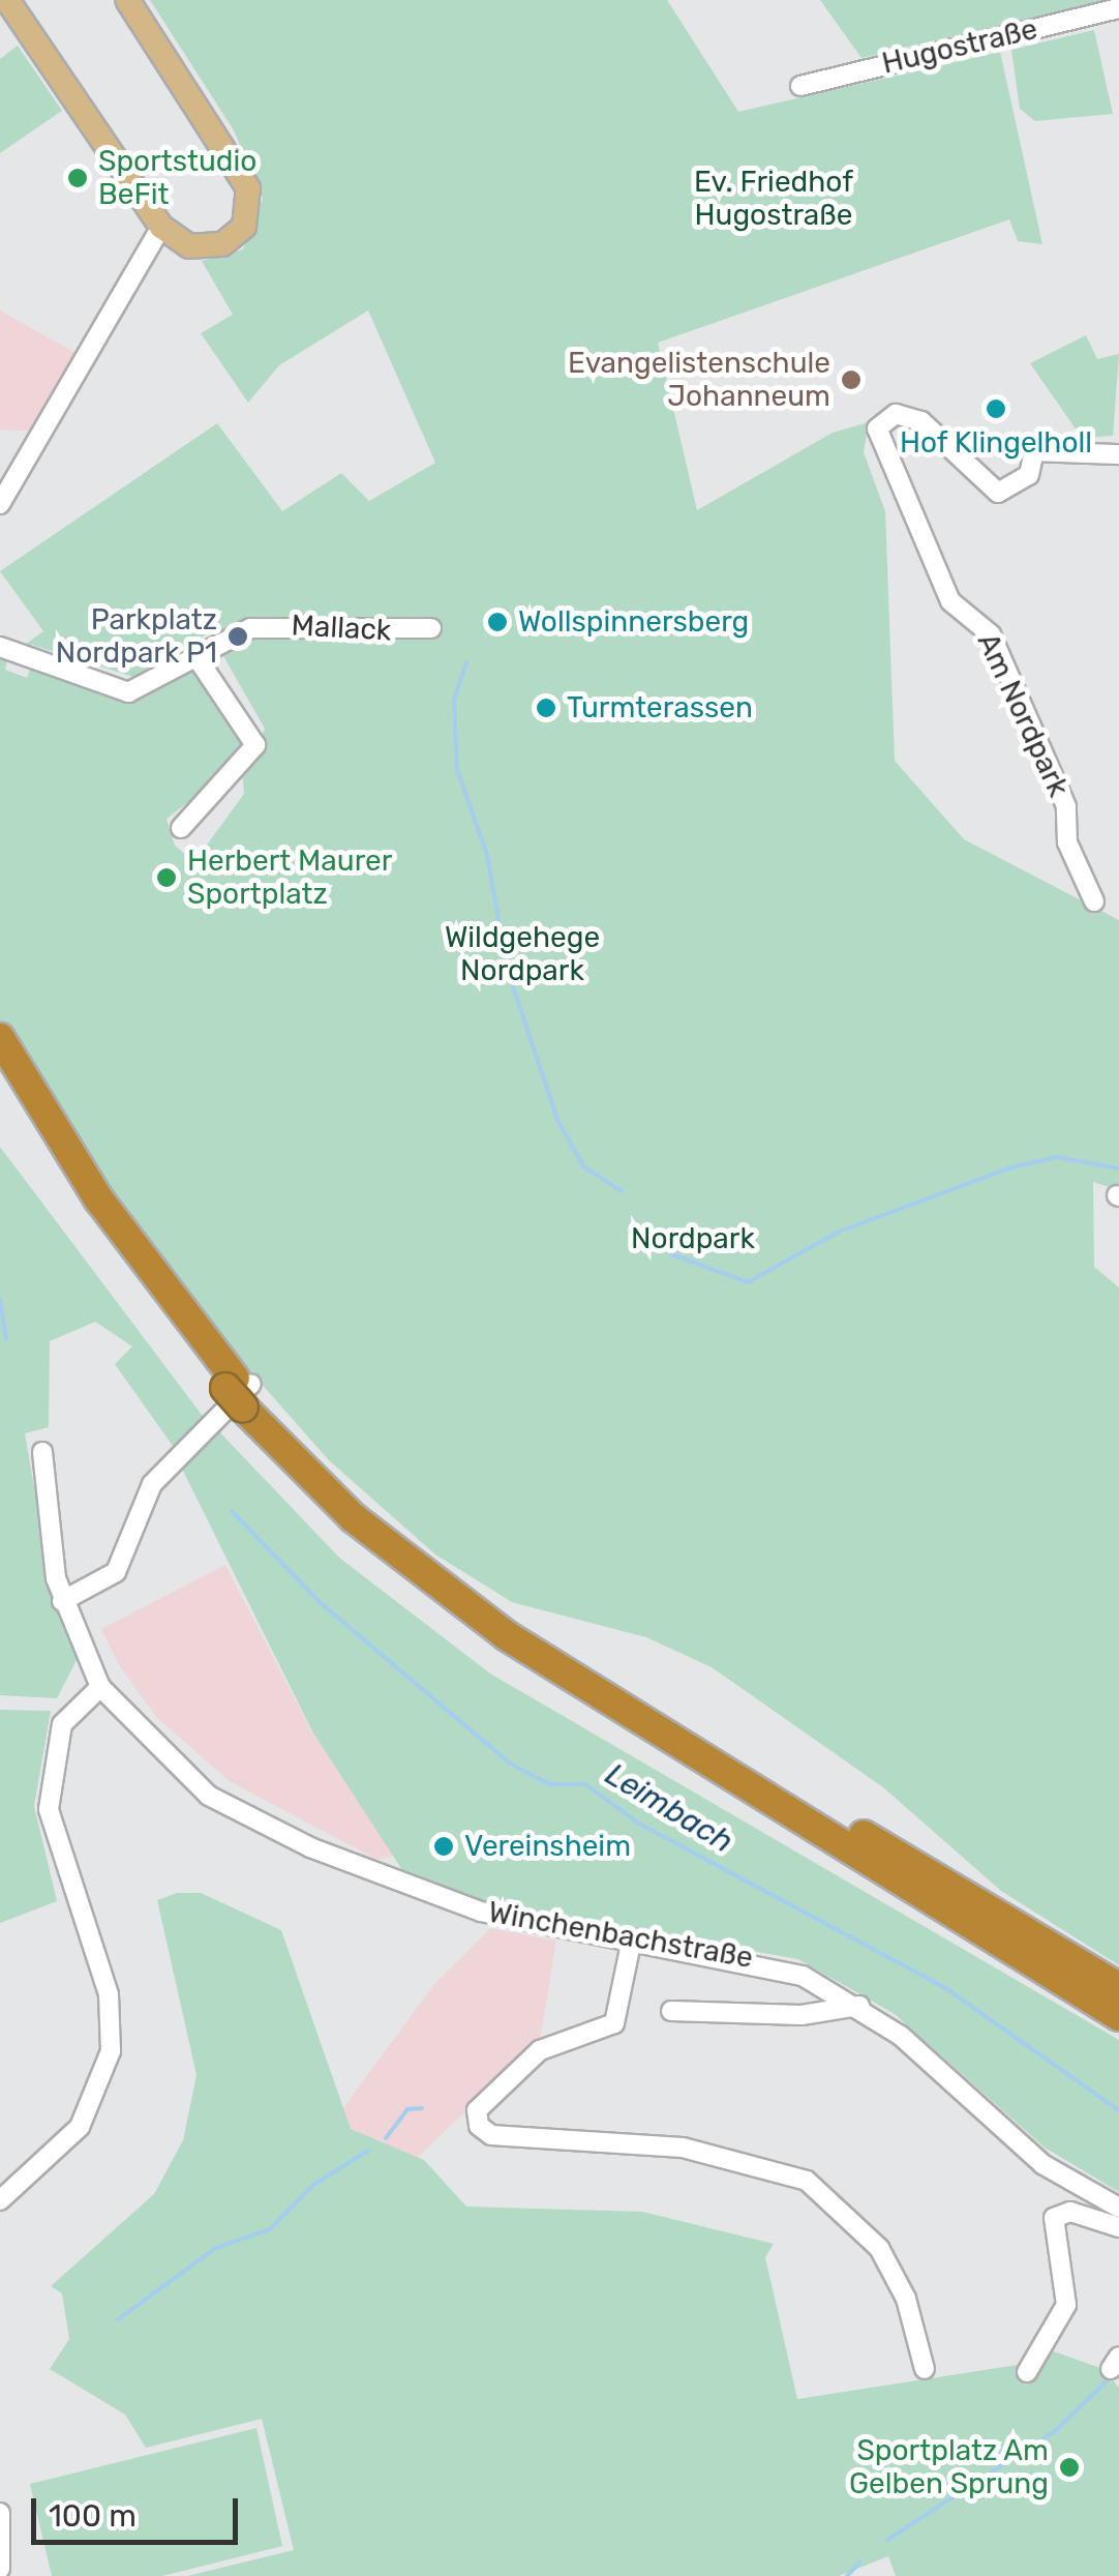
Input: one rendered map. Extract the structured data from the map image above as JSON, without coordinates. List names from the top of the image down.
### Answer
{
  "streets": {
    "street": [
      "Hugostraße",
      "Mallack",
      "Am Nordpark",
      "Winchenbachstraße"
    ]
  },
  "water": ["Leimbach"],
  "parks": ["Ev. Friedhof Hugostraße", "Wildgehege Nordpark", "Nordpark"],
  "places": [
    "Sportstudio BeFit",
    "Evangelistenschule Johanneum",
    "Hof Klingelholl",
    "Wollspinnersberg",
    "Parkplatz Nordpark P1",
    "Turmterassen",
    "Herbert Maurer Sportplatz",
    "Vereinsheim",
    "Sportplatz Am Gelben Sprung"
  ],
  "scale_bar": "100 m"
}
